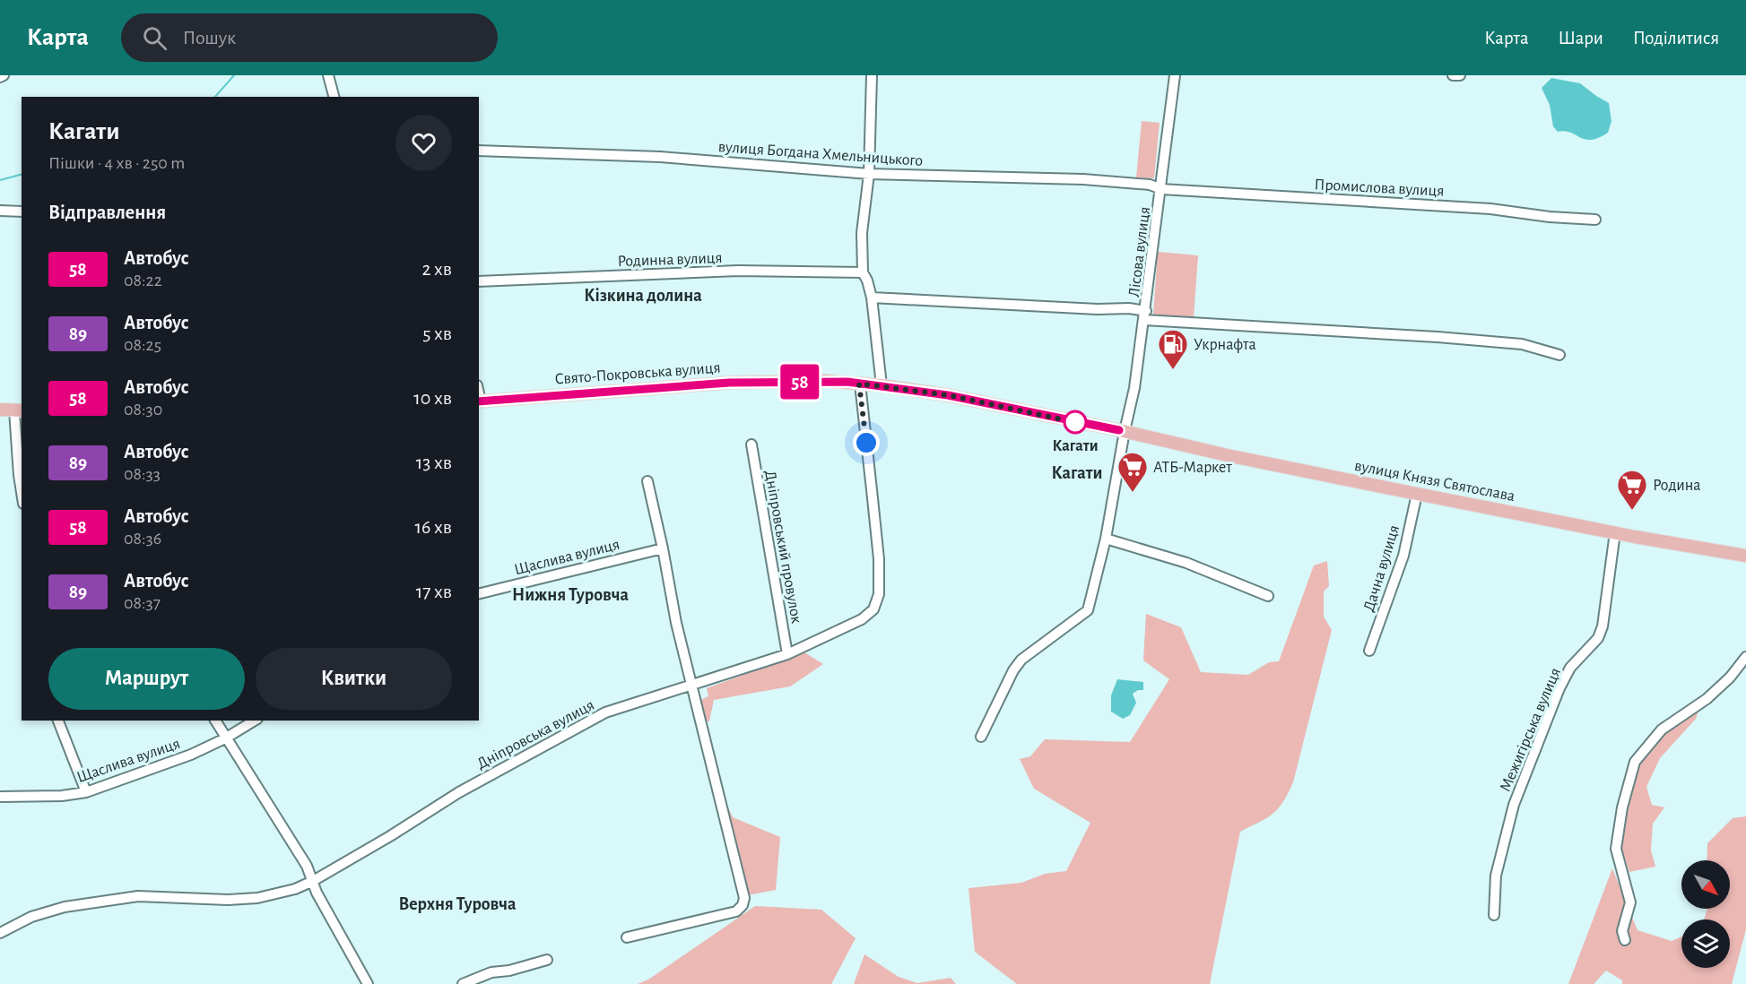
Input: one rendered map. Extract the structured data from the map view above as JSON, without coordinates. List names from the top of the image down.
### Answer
{
  "streets": {
    "main road": ["Свято-Покровська вулиця", "вулиця Князя Святослава"],
    "street": [
      "вулиця Богдана Хмельницького",
      "Промислова вулиця",
      "Лісова вулиця",
      "Родинна вулиця",
      "Дніпровський провулок",
      "Щаслива вулиця",
      "Дачна вулиця",
      "Межигірська вулиця",
      "Дніпровська вулиця"
    ]
  },
  "crossings": [
    ["вулиця Богдана Хмельницького", "Промислова вулиця"],
    ["вулиця Богдана Хмельницького", "Лісова вулиця"],
    ["Промислова вулиця", "Лісова вулиця"],
    ["Лісова вулиця", "Свято-Покровська вулиця"],
    ["Лісова вулиця", "вулиця Князя Святослава"],
    ["Свято-Покровська вулиця", "вулиця Князя Святослава"],
    ["Свято-Покровська вулиця", "Дніпровська вулиця"],
    ["вулиця Князя Святослава", "Дачна вулиця"],
    ["вулиця Князя Святослава", "Межигірська вулиця"],
    ["Дніпровський провулок", "Дніпровська вулиця"]
  ],
  "districts": [
    "Кізкина долина",
    "Кагати",
    "Нижня Туровча",
    "Верхня Туровча"
  ],
  "places": {
    "fuel station": ["Укрнафта"],
    "other": ["Кагати"],
    "supermarket": ["АТБ-Маркет", "Родина"]
  },
  "lines": ["bus line 58"],
  "north": "bottom right",
  "page": {
    "header": "Карта",
    "search": "Пошук",
    "nav": ["Карта", "Шари", "Поділитися"],
    "on_map": "58",
    "heading": [
      ["Кагати", "Пішки · 4 хв · 250 m"],
      "Відправлення"
    ],
    "list": [
      {
        "mark": "58",
        "name": "Автобус",
        "note": "08:22",
        "value": "2 хв"
      },
      {
        "mark": "89",
        "name": "Автобус",
        "note": "08:25",
        "value": "5 хв"
      },
      {
        "mark": "58",
        "name": "Автобус",
        "note": "08:30",
        "value": "10 хв"
      },
      {
        "mark": "89",
        "name": "Автобус",
        "note": "08:33",
        "value": "13 хв"
      },
      {
        "mark": "58",
        "name": "Автобус",
        "note": "08:36",
        "value": "16 хв"
      },
      {
        "mark": "89",
        "name": "Автобус",
        "note": "08:37",
        "value": "17 хв"
      }
    ],
    "buttons": ["Маршрут", "Квитки"]
  }
}
